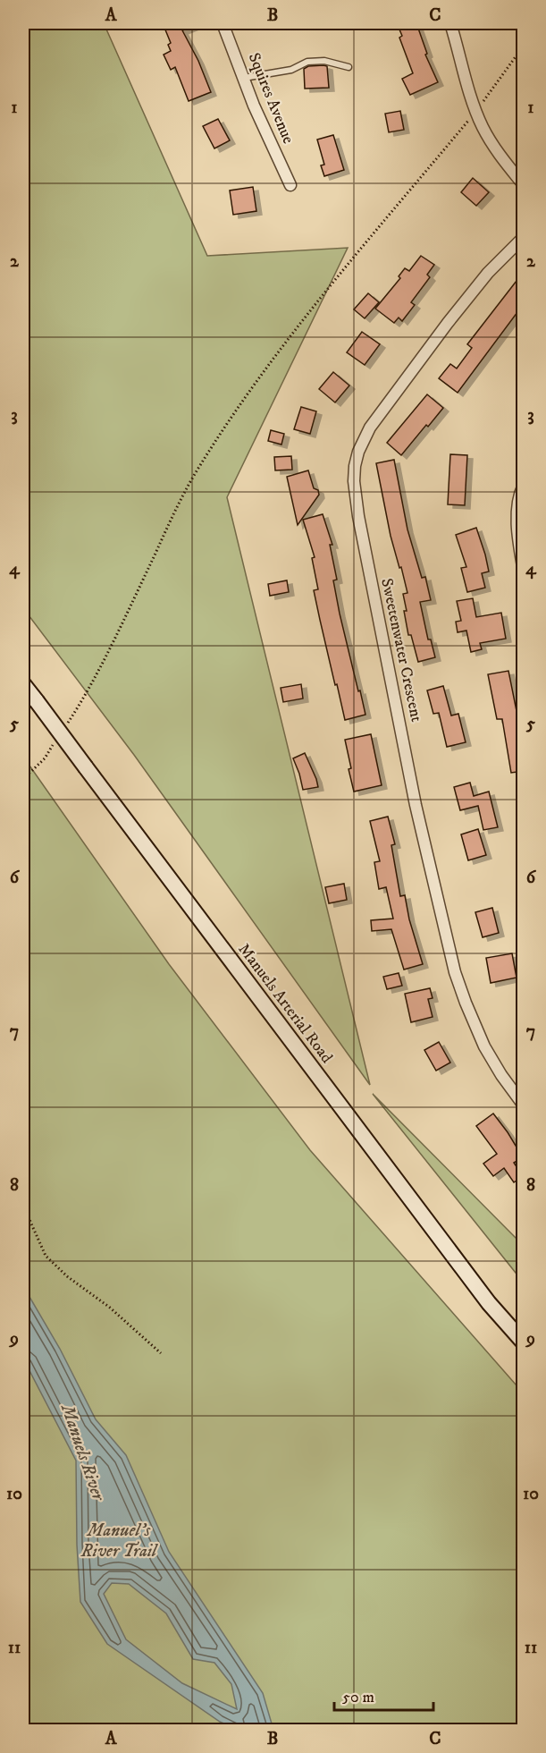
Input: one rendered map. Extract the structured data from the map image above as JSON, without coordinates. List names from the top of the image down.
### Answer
{
  "streets": {
    "main road": ["Manuels Arterial Road"],
    "street": ["Squires Avenue", "Sweetenwater Crescent"]
  },
  "water": ["Manuels River", "Manuel's River Trail"],
  "scale_bar": "50 m",
  "grid": {
    "columns": ["A", "B", "C"],
    "rows": [
      "1",
      "2",
      "3",
      "4",
      "5",
      "6",
      "7",
      "8",
      "9",
      "10",
      "11"
    ]
  }
}
